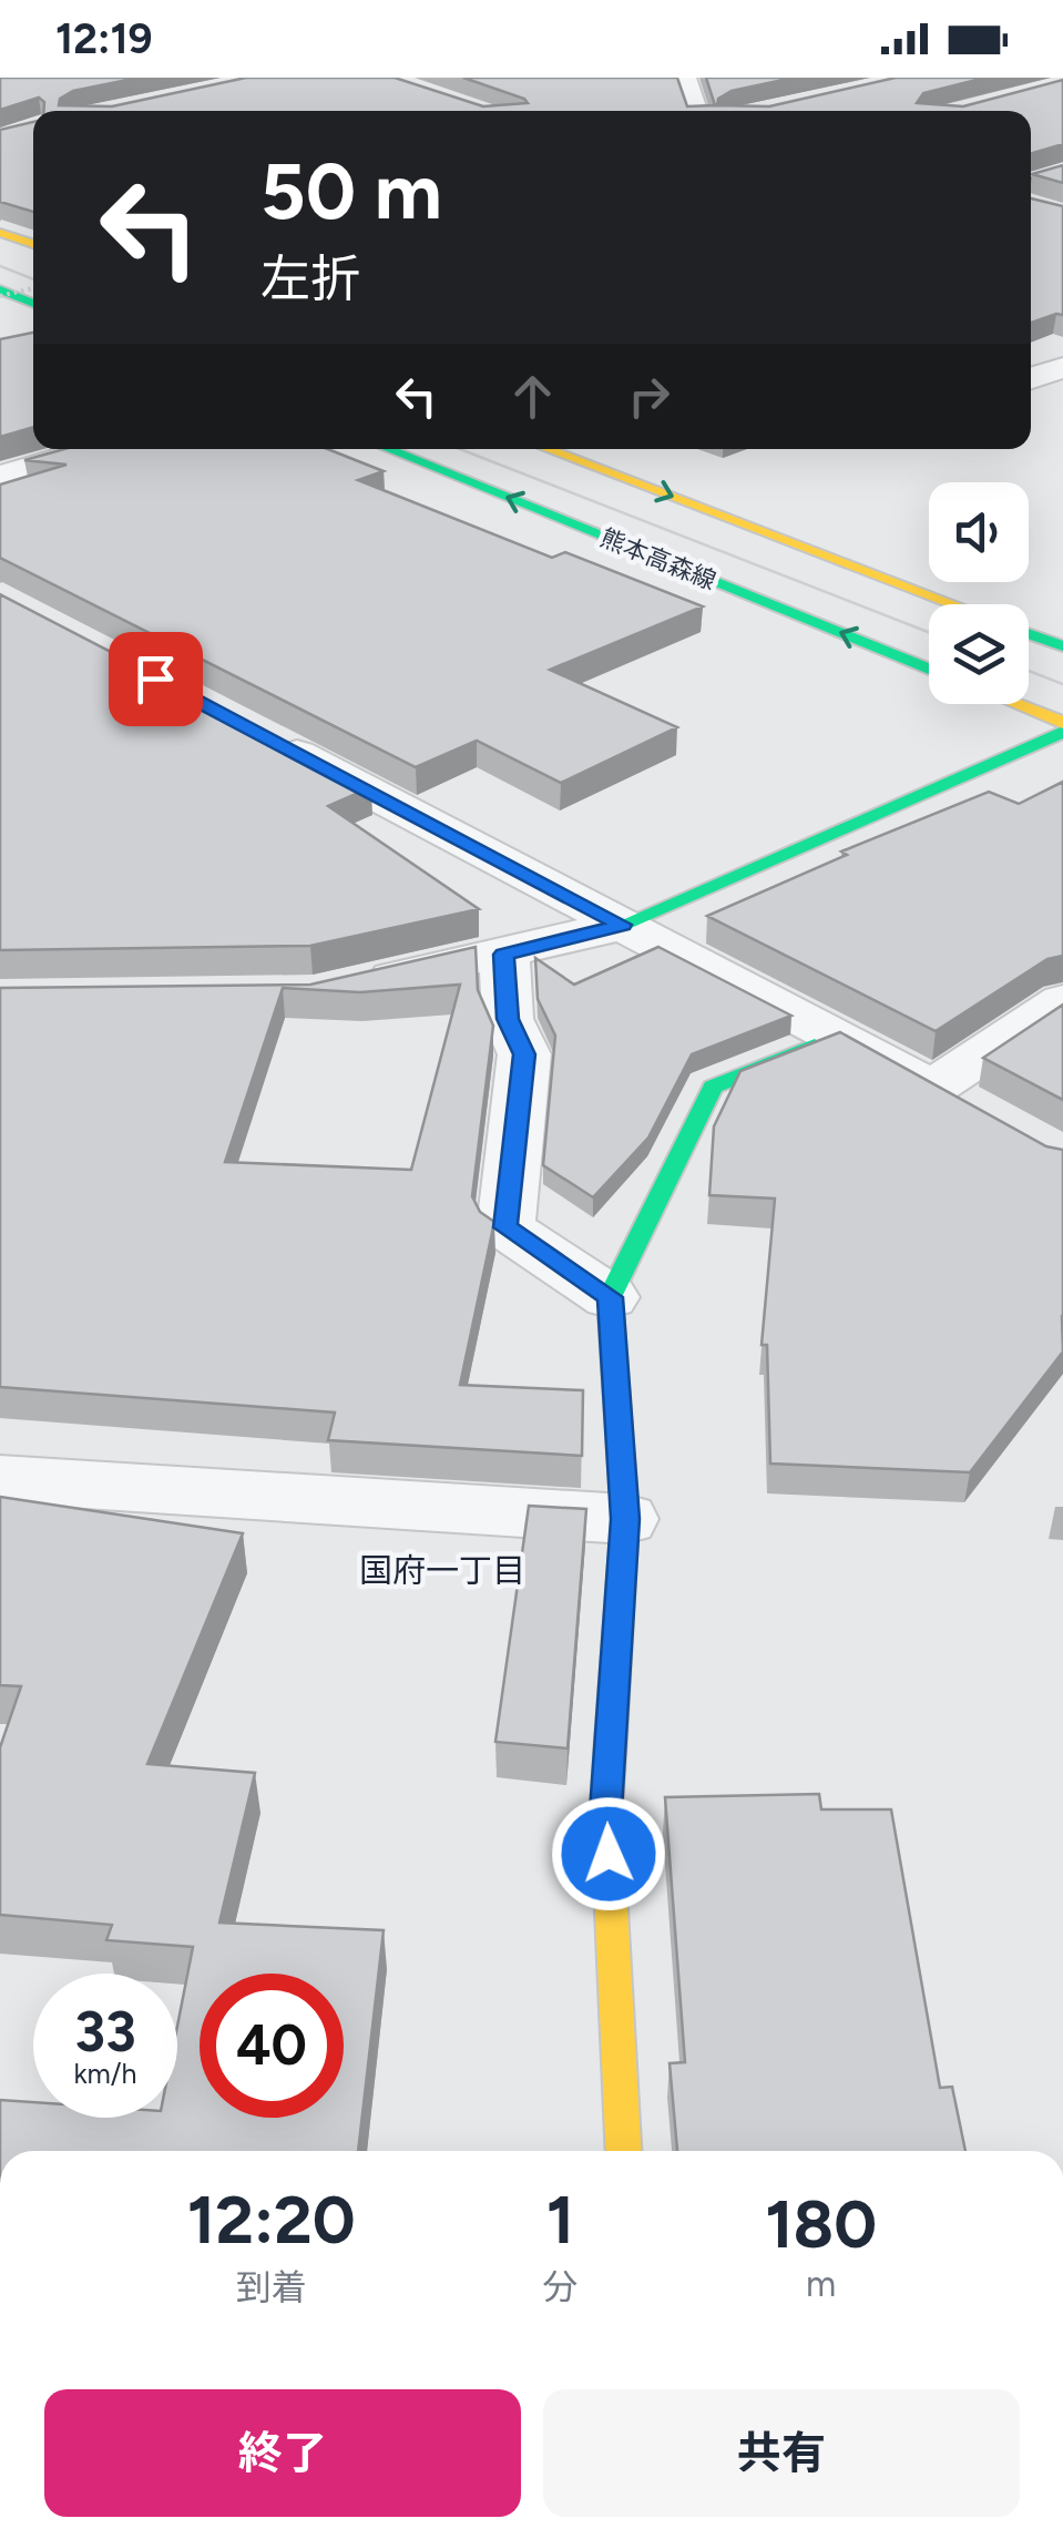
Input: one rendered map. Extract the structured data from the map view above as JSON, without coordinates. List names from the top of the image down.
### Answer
{
  "streets": {
    "main road": ["熊本高森線"]
  },
  "districts": ["国府一丁目"],
  "page": {
    "status": "12:19",
    "turn": ["50 m", "左折"],
    "speed": "33 km/h",
    "limit": "40",
    "eta": [
      "12:20",
      "到着",
      "1",
      "分",
      "180",
      "m"
    ],
    "buttons": ["終了", "共有"]
  }
}
